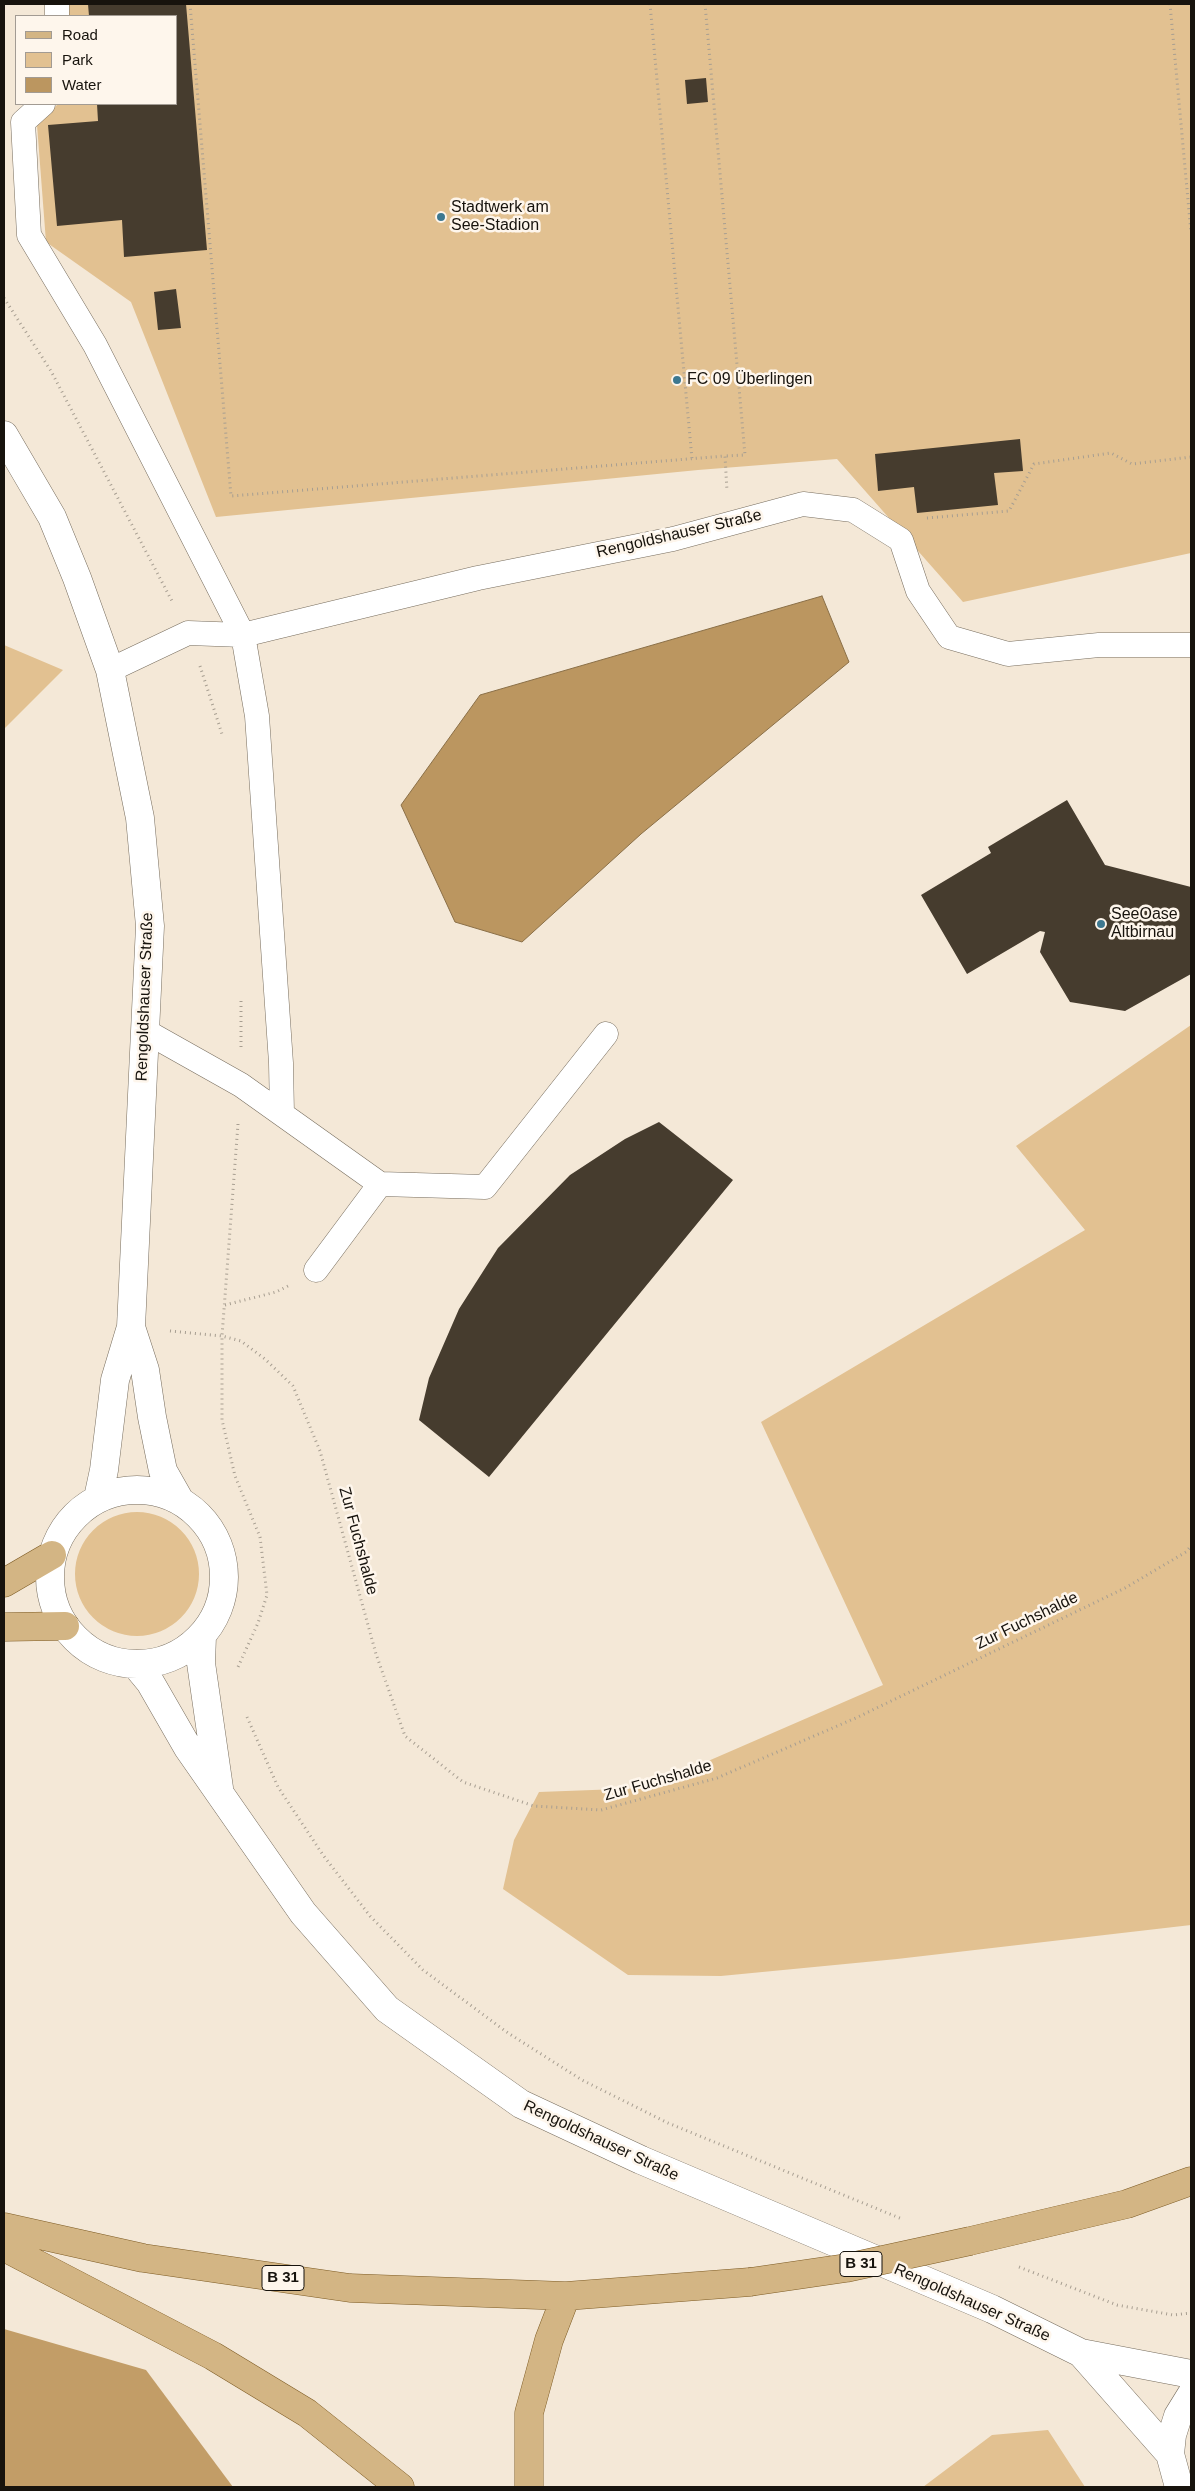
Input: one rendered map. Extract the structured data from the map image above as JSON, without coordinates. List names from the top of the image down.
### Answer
{
  "streets": {
    "main road": ["B 31"],
    "street": ["Rengoldshauser Straße"],
    "path": ["Zur Fuchshalde"]
  },
  "crossings": [
    ["Rengoldshauser Straße", "Zur Fuchshalde"]
  ],
  "places": ["Stadtwerk am See-Stadion", "FC 09 Überlingen", "SeeOase Altbirnau"],
  "legend": ["Road", "Park", "Water"]
}
